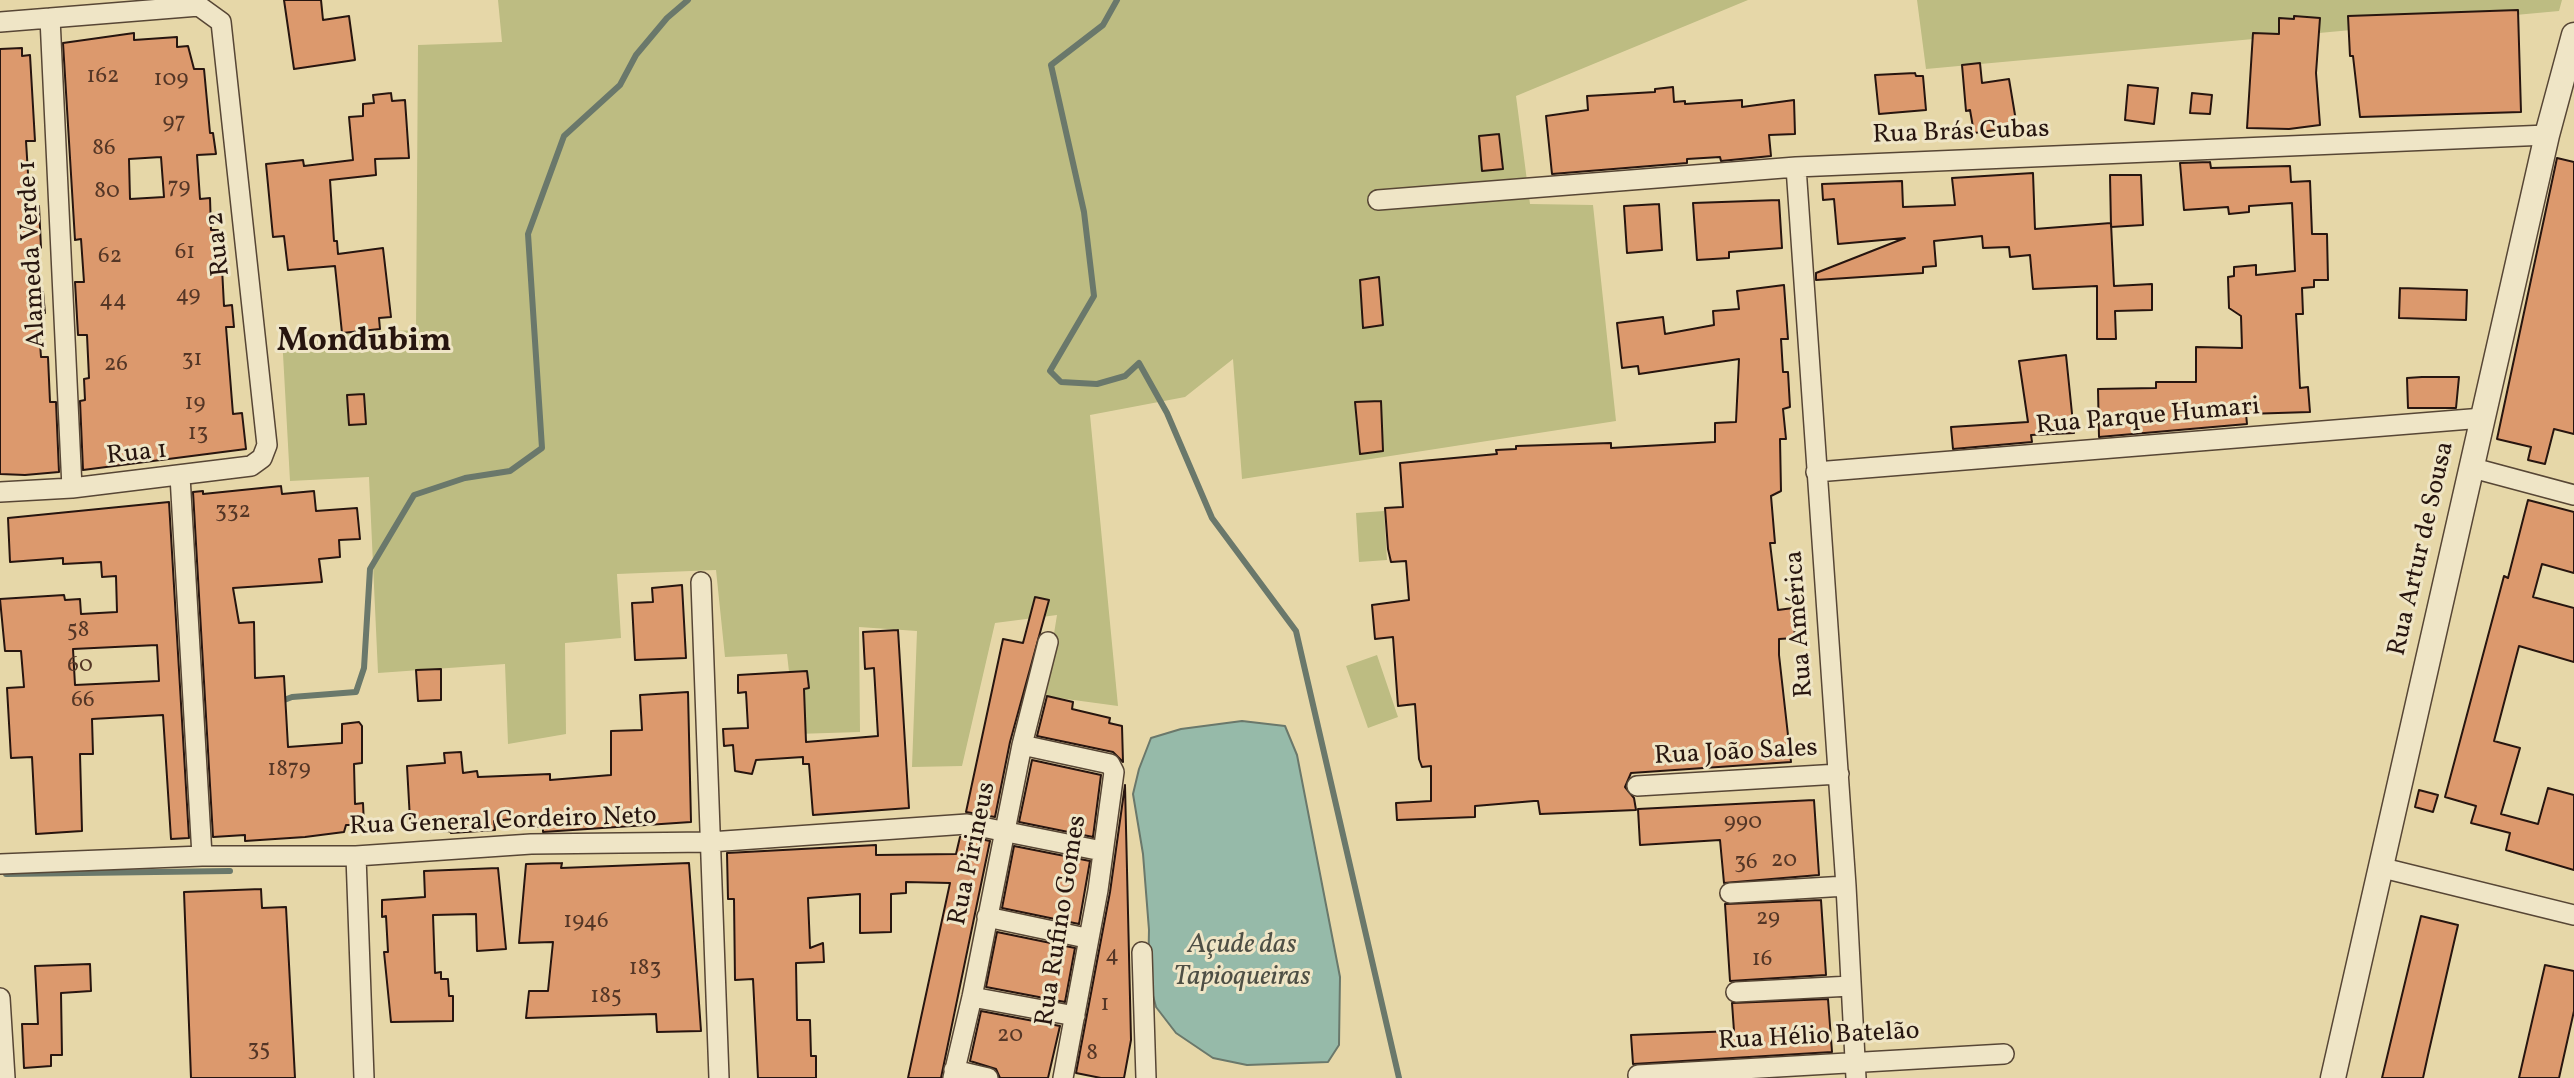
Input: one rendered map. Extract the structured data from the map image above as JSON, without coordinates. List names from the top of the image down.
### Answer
{
  "streets": {
    "street": [
      "Rua Brás Cubas",
      "Rua 2",
      "Alameda Verde 1",
      "Rua Parque Humari",
      "Rua 1",
      "Rua Artur de Sousa",
      "Rua América",
      "Rua João Sales",
      "Rua General Cordeiro Neto",
      "Rua Pirineus",
      "Rua Rufino Gomes",
      "Rua Hélio Batelão"
    ]
  },
  "crossings": [
    ["Rua Brás Cubas", "Rua Artur de Sousa"],
    ["Rua Brás Cubas", "Rua América"],
    ["Rua 2", "Alameda Verde 1"],
    ["Rua 2", "Rua 1"],
    ["Alameda Verde 1", "Rua 1"],
    ["Rua Parque Humari", "Rua Artur de Sousa"],
    ["Rua Parque Humari", "Rua América"],
    ["Rua América", "Rua João Sales"],
    ["Rua América", "Rua Hélio Batelão"],
    ["Rua General Cordeiro Neto", "Rua Pirineus"],
    ["Rua General Cordeiro Neto", "Rua Rufino Gomes"],
    ["Rua Pirineus", "Rua Rufino Gomes"]
  ],
  "districts": ["Mondubim"],
  "water": ["Açude das Tapioqueiras"],
  "house_numbers": [
    "162",
    "109",
    "97",
    "86",
    "79",
    "80",
    "61",
    "62",
    "49",
    "44",
    "31",
    "26",
    "19",
    "13",
    "332",
    "58",
    "60",
    "66",
    "1879",
    "990",
    "20",
    "36",
    "29",
    "1946",
    "4",
    "16",
    "183",
    "185",
    "1",
    "20",
    "35",
    "8"
  ]
}
